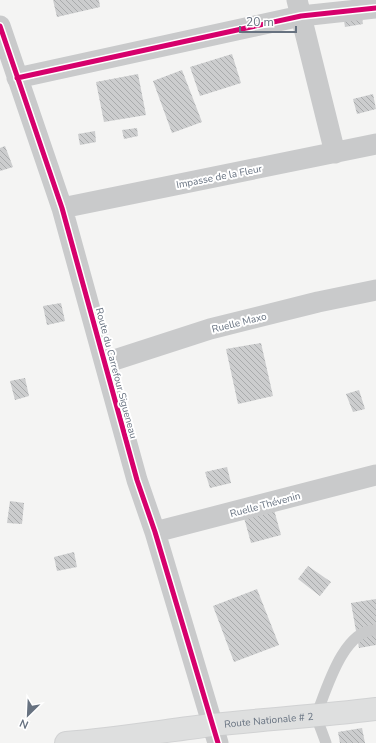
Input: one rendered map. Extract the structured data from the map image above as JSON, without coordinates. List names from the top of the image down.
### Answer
{
  "streets": {
    "main road": ["Route Nationale # 2"],
    "street": [
      "Impasse de la Fleur",
      "Ruelle Maxo",
      "Route du Carrefour Sigueneau",
      "Ruelle Thévenin"
    ]
  },
  "crossings": [
    ["Impasse de la Fleur", "Route du Carrefour Sigueneau"],
    ["Ruelle Maxo", "Route du Carrefour Sigueneau"],
    ["Route du Carrefour Sigueneau", "Ruelle Thévenin"],
    ["Route du Carrefour Sigueneau", "Route Nationale # 2"]
  ],
  "scale_bar": "20 m",
  "north": "bottom left"
}
